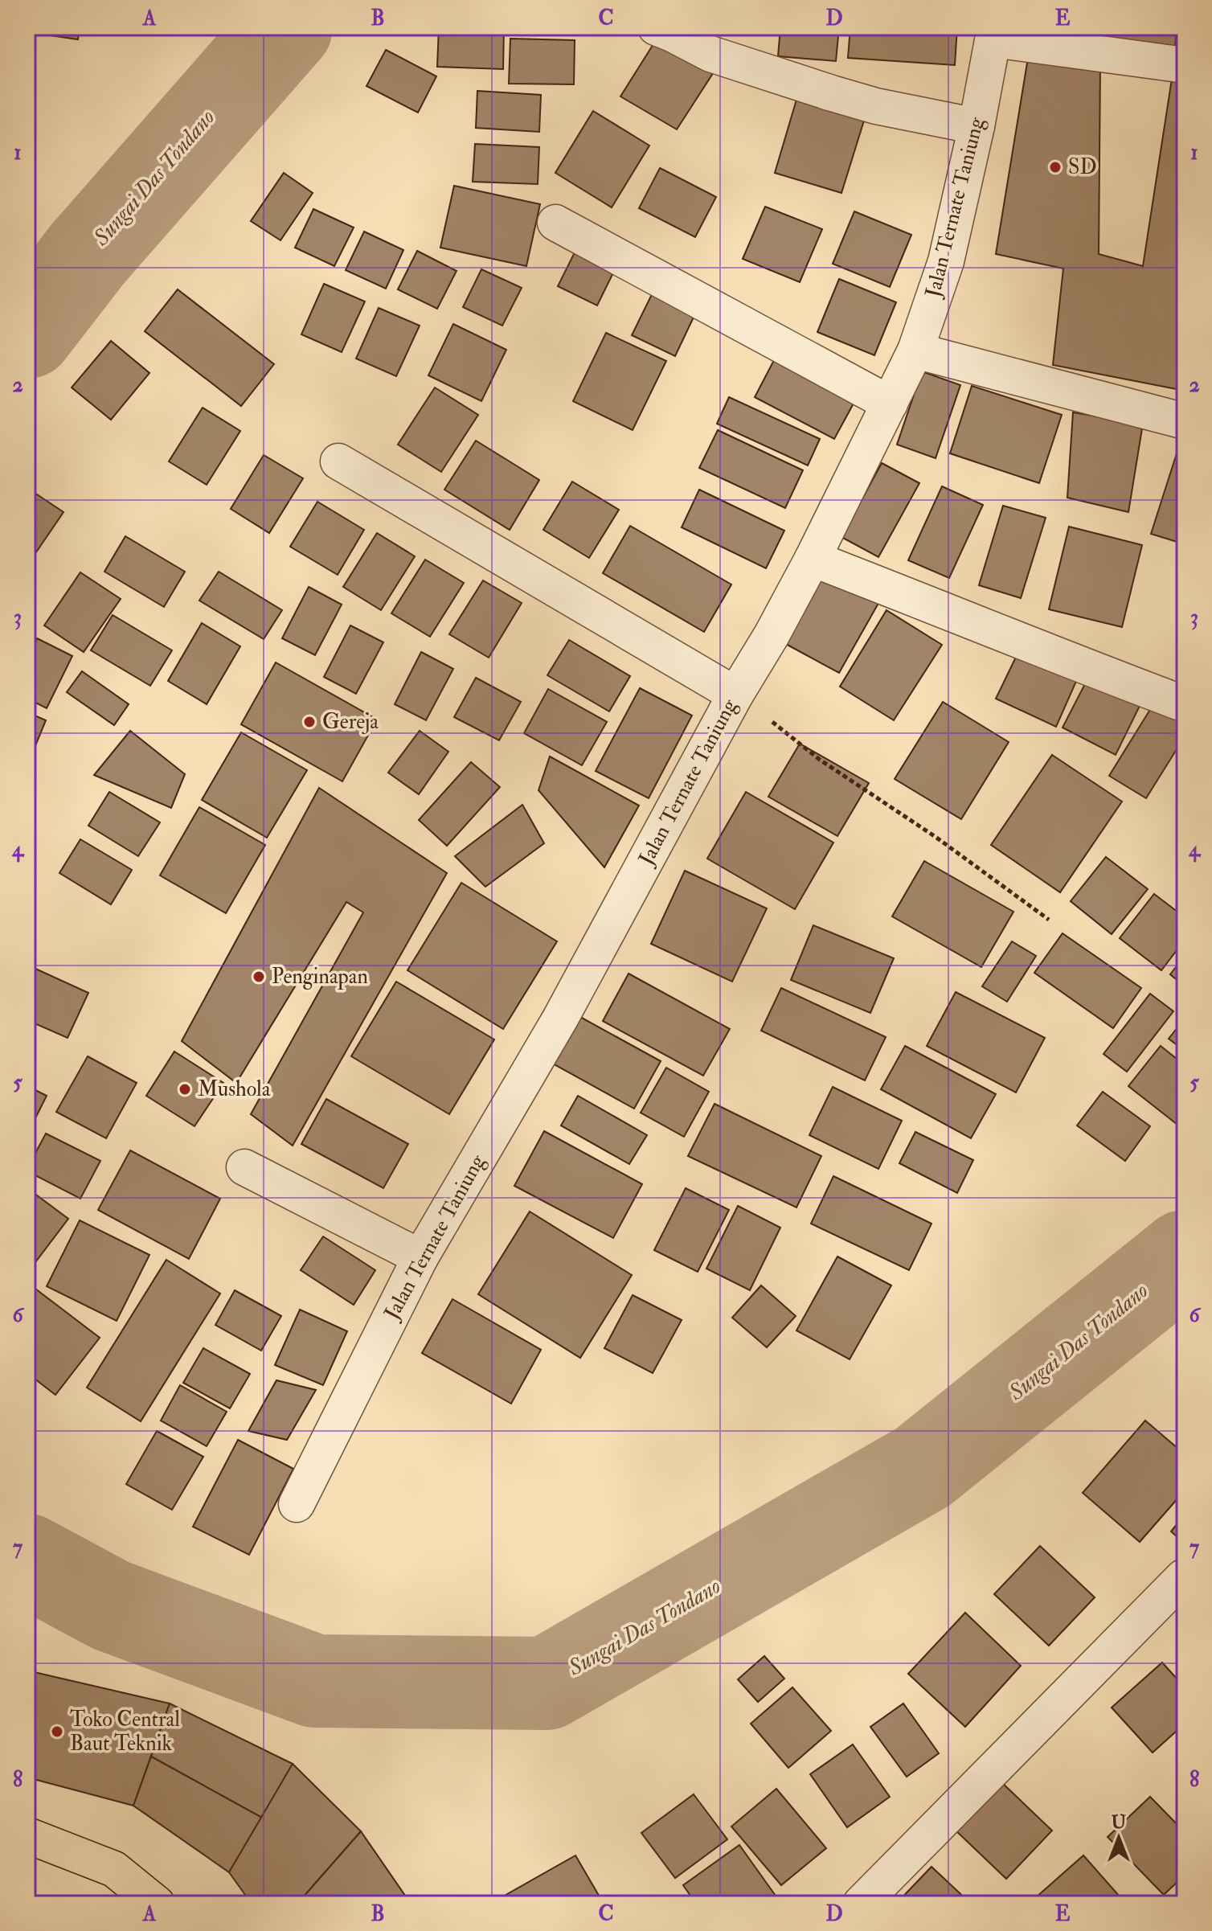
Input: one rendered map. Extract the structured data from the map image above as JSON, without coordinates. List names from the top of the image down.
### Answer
{
  "streets": {
    "street": ["Jalan Ternate Taniung"]
  },
  "water": ["Sungai Das Tondano"],
  "places": [
    "SD",
    "Gereja",
    "Penginapan",
    "Mushola",
    "Toko Central Baut Teknik"
  ],
  "north": "top",
  "grid": {
    "columns": [
      "A",
      "B",
      "C",
      "D",
      "E"
    ],
    "rows": [
      "1",
      "2",
      "3",
      "4",
      "5",
      "6",
      "7",
      "8"
    ]
  }
}
